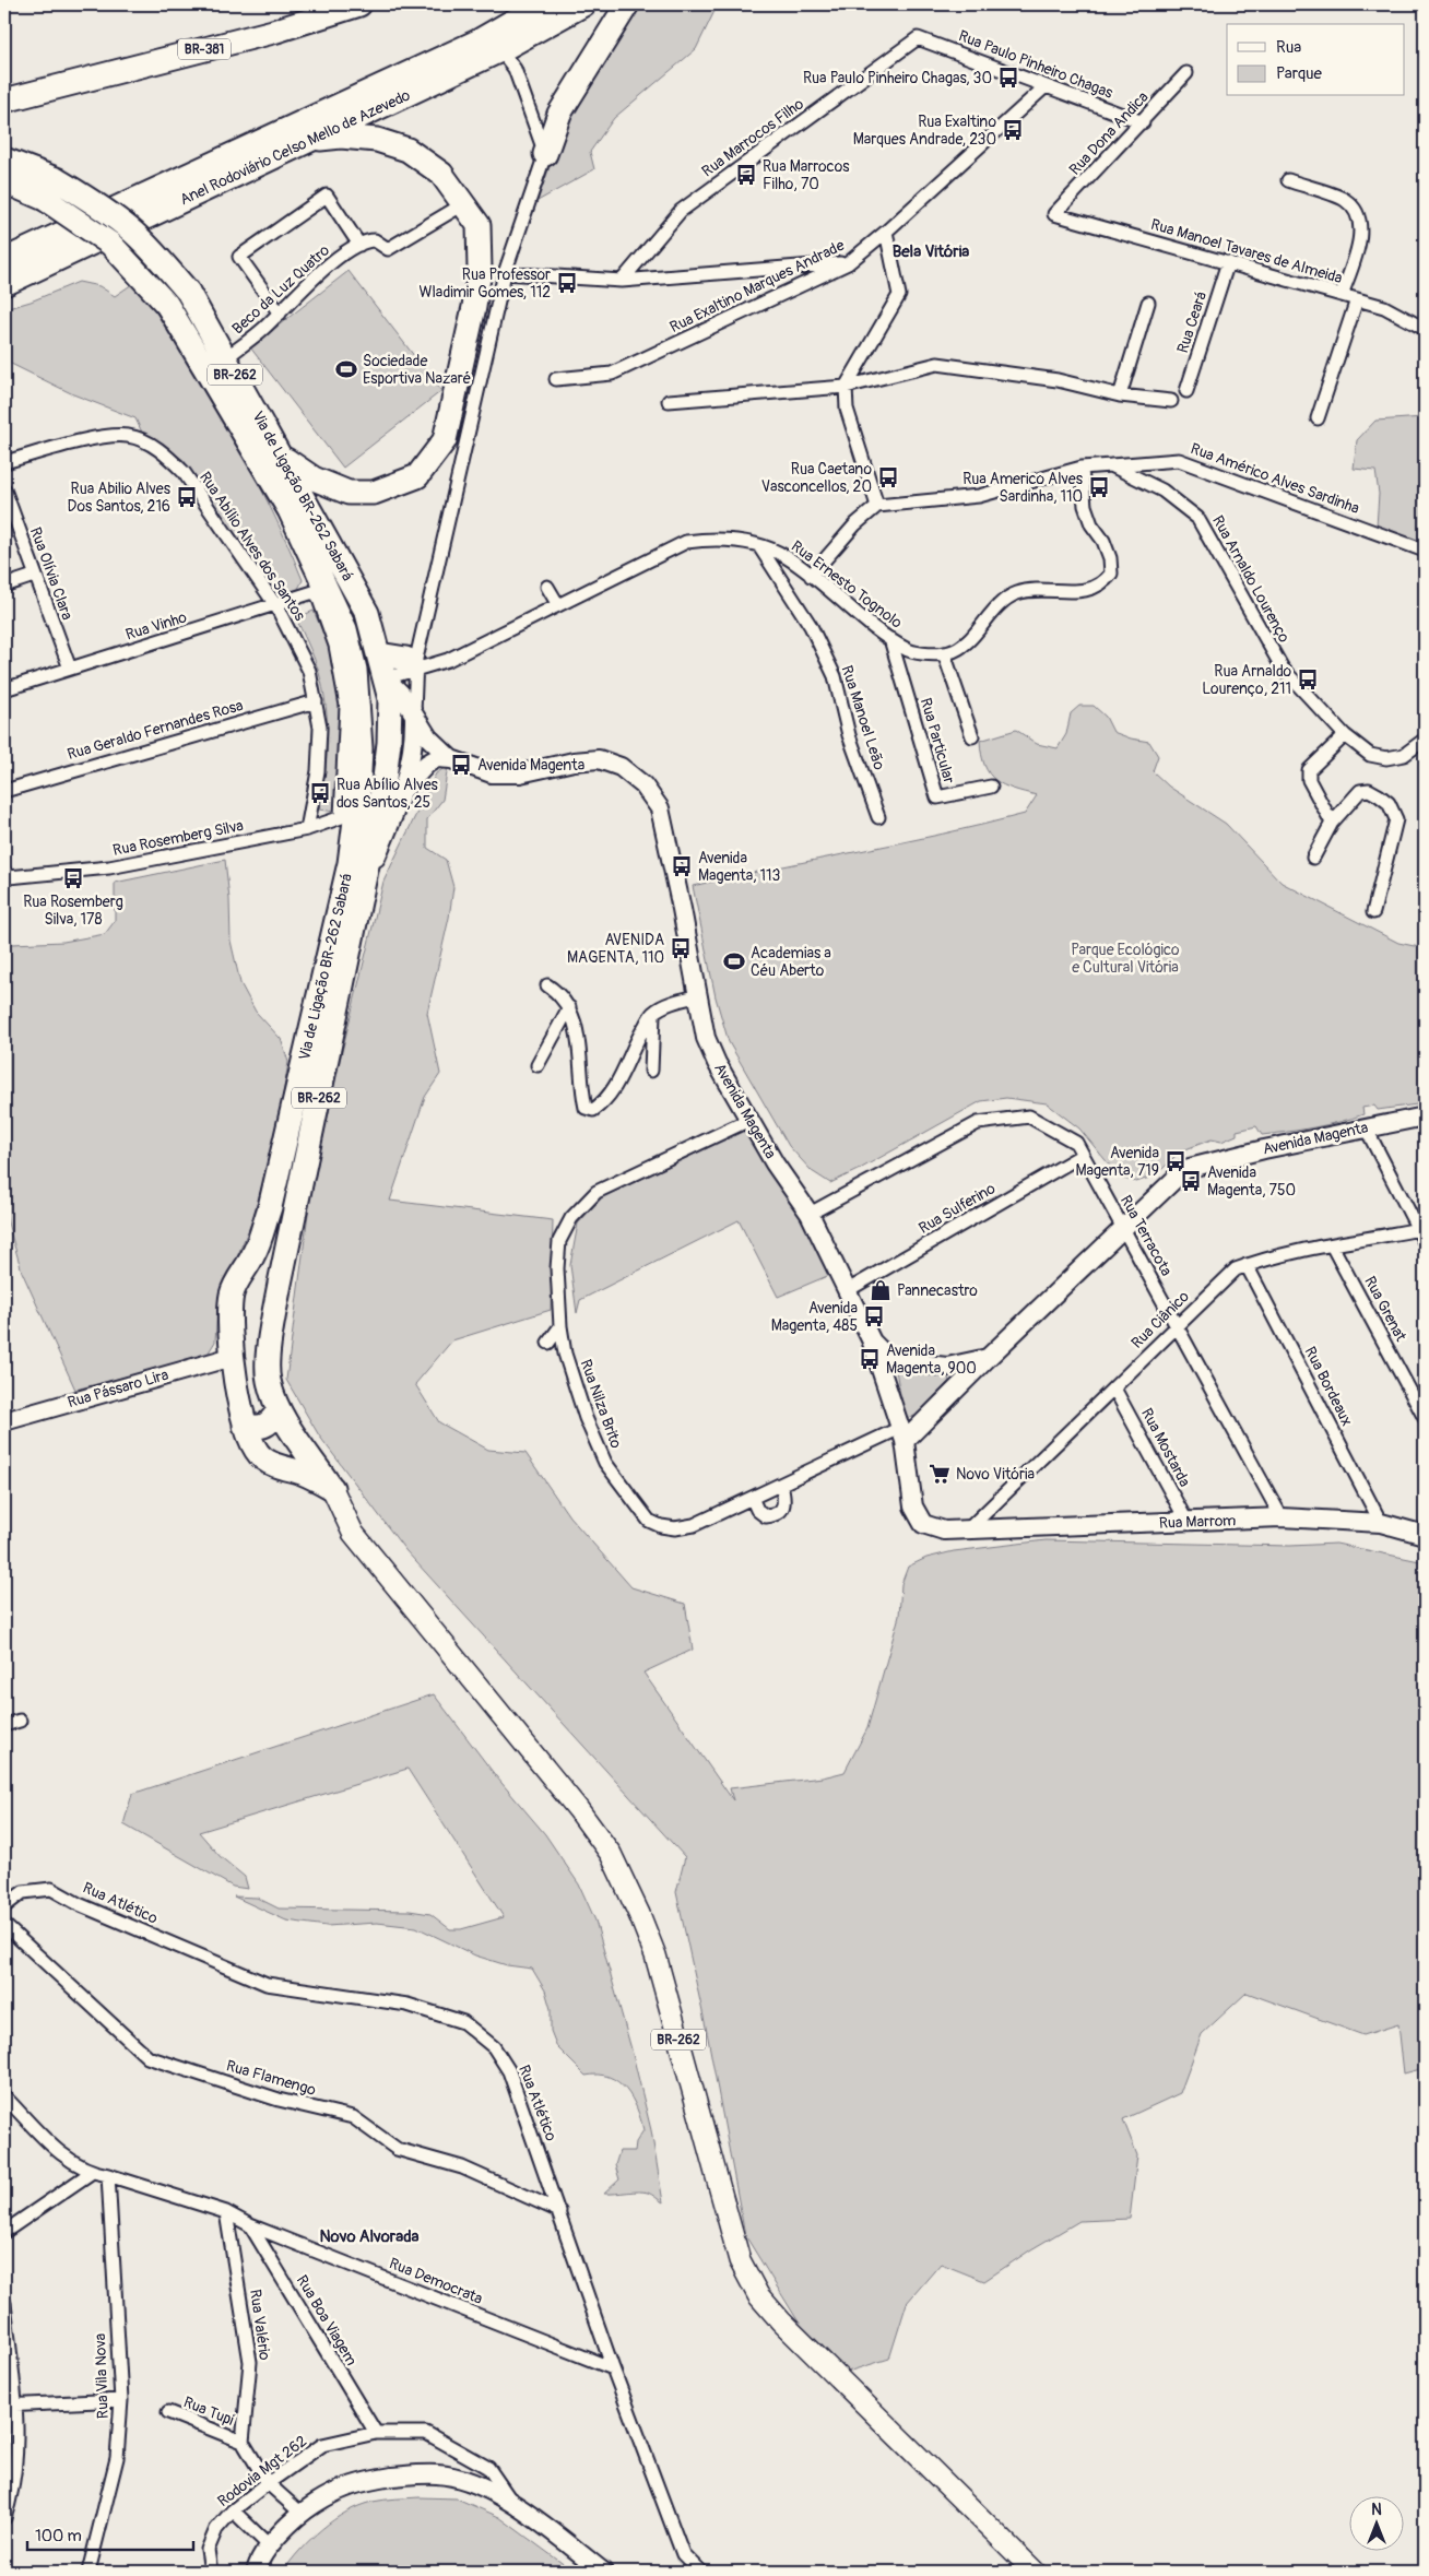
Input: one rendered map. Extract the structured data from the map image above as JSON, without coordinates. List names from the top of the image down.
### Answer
{
  "streets": {
    "highway": [
      "BR-381",
      "Anel Rodoviário Celso Mello de Azevedo",
      "BR-262",
      "Via de Ligação BR-262 Sabará"
    ],
    "street": [
      "Rua Paulo Pinheiro Chagas",
      "Rua Dona Andica",
      "Rua Marrocos Filho",
      "Rua Manoel Tavares de Almeida",
      "Rua Exaltino Marques Andrade",
      "Beco da Luz Quatro",
      "Rua Ceará",
      "Rua Américo Alves Sardinha",
      "Rua Abílio Alves dos Santos",
      "Rua Olívia Clara",
      "Rua Arnaldo Lourenço",
      "Rua Ernesto Tognolo",
      "Rua Vinho",
      "Rua Manoel Leão",
      "Rua Geraldo Fernandes Rosa",
      "Rua Particular",
      "Rua Rosemberg Silva",
      "Avenida Magenta",
      "Rua Sulferino",
      "Rua Terracota",
      "Rua Grenat",
      "Rua Ciânico",
      "Rua Bordeaux",
      "Rua Pássaro Lira",
      "Rua Nilza Brito",
      "Rua Mostarda",
      "Rua Marrom",
      "Rua Atlético",
      "Rua Flamengo",
      "Rua Democrata",
      "Rua Boa Viagem",
      "Rua Valério",
      "Rua Vila Nova",
      "Rua Tupi",
      "Rodovia Mgt 262"
    ]
  },
  "crossings": [
    ["Rua Paulo Pinheiro Chagas", "Rua Dona Andica"],
    ["Rua Paulo Pinheiro Chagas", "Rua Marrocos Filho"],
    ["Rua Paulo Pinheiro Chagas", "Rua Exaltino Marques Andrade"],
    ["Rua Dona Andica", "Rua Manoel Tavares de Almeida"],
    ["Rua Manoel Tavares de Almeida", "Rua Ceará"],
    ["Beco da Luz Quatro", "Via de Ligação BR-262 Sabará"],
    ["BR-262", "Via de Ligação BR-262 Sabará"],
    ["Rua Américo Alves Sardinha", "Rua Arnaldo Lourenço"],
    ["Via de Ligação BR-262 Sabará", "Rua Ernesto Tognolo"],
    ["Via de Ligação BR-262 Sabará", "Rua Vinho"],
    ["Via de Ligação BR-262 Sabará", "Rua Rosemberg Silva"],
    ["Via de Ligação BR-262 Sabará", "Avenida Magenta"],
    ["Via de Ligação BR-262 Sabará", "Rua Pássaro Lira"],
    ["Rua Abílio Alves dos Santos", "Rua Vinho"],
    ["Rua Abílio Alves dos Santos", "Rua Geraldo Fernandes Rosa"],
    ["Rua Abílio Alves dos Santos", "Rua Rosemberg Silva"],
    ["Rua Olívia Clara", "Rua Vinho"],
    ["Rua Ernesto Tognolo", "Rua Manoel Leão"],
    ["Rua Ernesto Tognolo", "Rua Particular"],
    ["Rua Ernesto Tognolo", "Avenida Magenta"],
    ["Avenida Magenta", "Rua Sulferino"],
    ["Avenida Magenta", "Rua Terracota"],
    ["Avenida Magenta", "Rua Nilza Brito"],
    ["Avenida Magenta", "Rua Marrom"],
    ["Rua Sulferino", "Rua Terracota"],
    ["Rua Terracota", "Rua Ciânico"],
    ["Rua Terracota", "Rua Marrom"],
    ["Rua Grenat", "Rua Ciânico"],
    ["Rua Ciânico", "Rua Bordeaux"],
    ["Rua Ciânico", "Rua Mostarda"],
    ["Rua Ciânico", "Rua Marrom"],
    ["Rua Bordeaux", "Rua Marrom"],
    ["Rua Nilza Brito", "Rua Marrom"],
    ["Rua Mostarda", "Rua Marrom"],
    ["Rua Atlético", "Rua Flamengo"],
    ["Rua Atlético", "Rua Democrata"],
    ["Rua Democrata", "Rua Boa Viagem"],
    ["Rua Democrata", "Rua Valério"],
    ["Rua Democrata", "Rua Vila Nova"],
    ["Rua Boa Viagem", "Rodovia Mgt 262"],
    ["Rua Valério", "Rua Tupi"],
    ["Rua Tupi", "Rodovia Mgt 262"]
  ],
  "districts": ["Bela Vitória", "Novo Alvorada"],
  "parks": ["Parque Ecológico e Cultural Vitória"],
  "places": {
    "bus stop": [
      "Rua Paulo Pinheiro Chagas, 30",
      "Rua Exaltino Marques Andrade, 230",
      "Rua Marrocos Filho, 70",
      "Rua Professor Wladimir Gomes, 112",
      "Rua Caetano Vasconcellos, 20",
      "Rua Americo Alves Sardinha, 110",
      "Rua Abilio Alves Dos Santos, 216",
      "Rua Arnaldo Lourenço, 211",
      "Avenida Magenta",
      "Rua Abílio Alves dos Santos, 25",
      "Avenida Magenta, 113",
      "Rua Rosemberg Silva, 178",
      "AVENIDA MAGENTA, 110",
      "Avenida Magenta, 719",
      "Avenida Magenta, 750",
      "Avenida Magenta, 485",
      "Avenida Magenta, 900"
    ],
    "sports": ["Sociedade Esportiva Nazaré", "Academias a Céu Aberto"],
    "shop": ["Pannecastro"],
    "supermarket": ["Novo Vitória"]
  },
  "legend": ["Rua", "Parque"],
  "scale_bar": "100 m",
  "north": "top"
}
